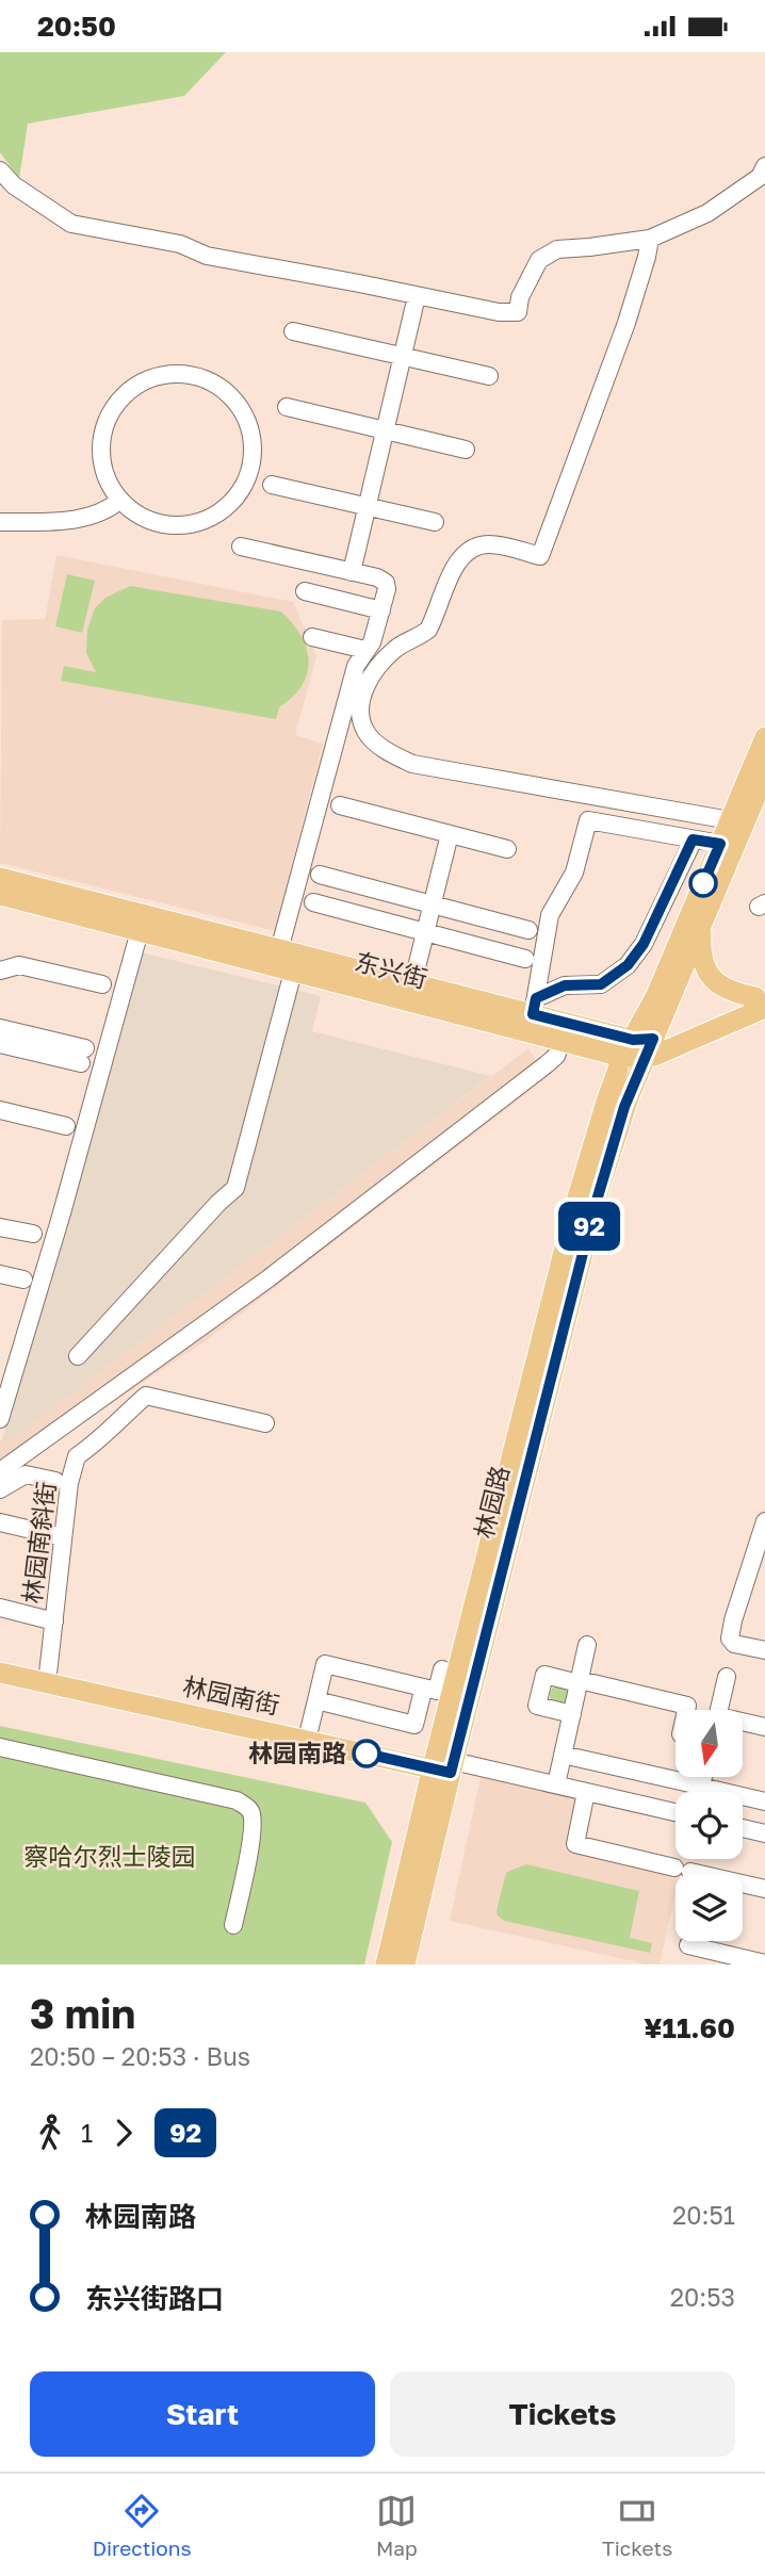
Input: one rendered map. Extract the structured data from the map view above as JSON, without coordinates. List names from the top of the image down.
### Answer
{
  "streets": {
    "main road": ["东兴街", "林园路", "林园南街"],
    "street": ["林园南斜街"]
  },
  "crossings": [
    ["东兴街", "林园路"],
    ["林园路", "林园南街"],
    ["林园南斜街", "林园南街"]
  ],
  "parks": ["察哈尔烈士陵园"],
  "places": ["林园南路"],
  "lines": ["bus line 92"],
  "north": "bottom",
  "page": {
    "status": "20:50",
    "on_map": "92",
    "heading": ["3 min", "20:50 – 20:53 · Bus", "¥11.60"],
    "legs": ["1", "92"],
    "list": [
      {
        "name": "林园南路",
        "value": "20:51"
      },
      {
        "name": "东兴街路口",
        "value": "20:53"
      }
    ],
    "buttons": ["Start", "Tickets"],
    "tabs": ["Directions", "Map", "Tickets"]
  }
}
